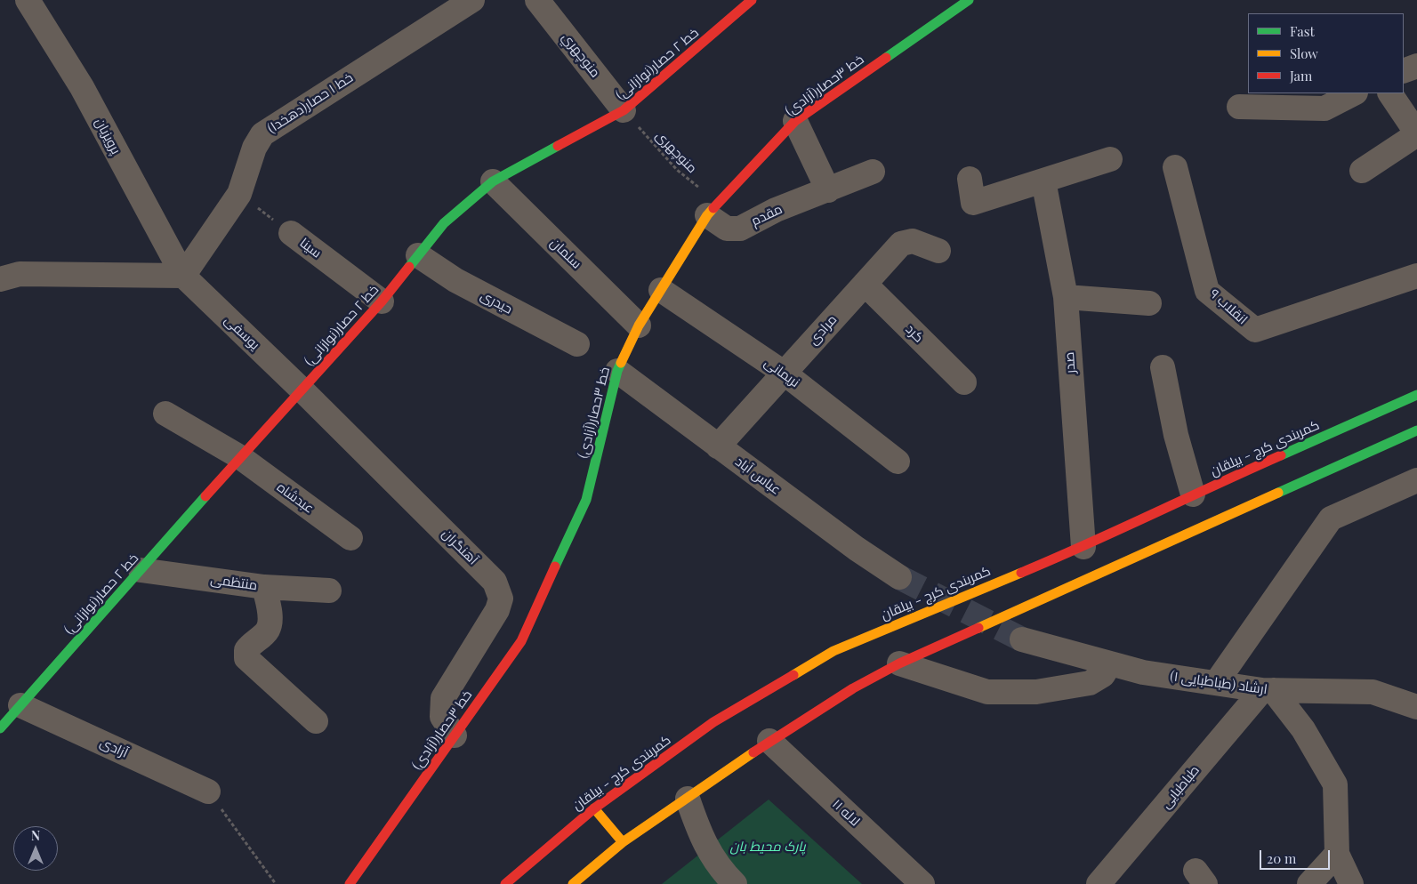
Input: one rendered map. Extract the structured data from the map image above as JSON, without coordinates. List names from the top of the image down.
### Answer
{
  "streets": {
    "main road": ["خط ۲ حصار(نوازانی)", "خط ۳حصار(آزادی)", "کمربندی کرج - بیلقان"],
    "street": [
      "منوچهري",
      "خط ۱ حصار(دهخدا)",
      "پرویزیان",
      "مقدم",
      "سینا",
      "سلمان",
      "حیدری",
      "انقلاب ۹",
      "مرادی",
      "یوسفی",
      "کرد",
      "صدر",
      "نریمانی",
      "عباس آباد",
      "عبدشاه",
      "آهنگران",
      "منتظمی",
      "ارشاد (طباطبایی ۱)",
      "آزادی",
      "طباطبایی",
      "لاله ۱۱"
    ],
    "path": ["منوچهری"]
  },
  "crossings": [
    ["منوچهري", "خط ۲ حصار(نوازانی)"],
    ["منوچهري", "منوچهری"],
    ["خط ۲ حصار(نوازانی)", "منوچهری"],
    ["خط ۲ حصار(نوازانی)", "سینا"],
    ["خط ۲ حصار(نوازانی)", "سلمان"],
    ["خط ۲ حصار(نوازانی)", "حیدری"],
    ["خط ۲ حصار(نوازانی)", "یوسفی"],
    ["خط ۲ حصار(نوازانی)", "عبدشاه"],
    ["خط ۲ حصار(نوازانی)", "آهنگران"],
    ["خط ۲ حصار(نوازانی)", "منتظمی"],
    ["خط ۲ حصار(نوازانی)", "آزادی"],
    ["خط ۳حصار(آزادی)", "منوچهری"],
    ["خط ۳حصار(آزادی)", "مقدم"],
    ["خط ۳حصار(آزادی)", "سلمان"],
    ["خط ۳حصار(آزادی)", "نریمانی"],
    ["خط ۳حصار(آزادی)", "عباس آباد"],
    ["خط ۳حصار(آزادی)", "آهنگران"],
    ["خط ۱ حصار(دهخدا)", "پرویزیان"],
    ["خط ۱ حصار(دهخدا)", "سینا"],
    ["خط ۱ حصار(دهخدا)", "یوسفی"],
    ["پرویزیان", "یوسفی"],
    ["منوچهری", "مقدم"],
    ["مرادی", "کرد"],
    ["مرادی", "نریمانی"],
    ["مرادی", "عباس آباد"],
    ["یوسفی", "آهنگران"],
    ["صدر", "کمربندی کرج - بیلقان"],
    ["ارشاد (طباطبایی ۱)", "طباطبایی"]
  ],
  "parks": ["پارک محیط بان"],
  "legend": ["Fast", "Slow", "Jam"],
  "scale_bar": "20 m",
  "north": "top"
}
